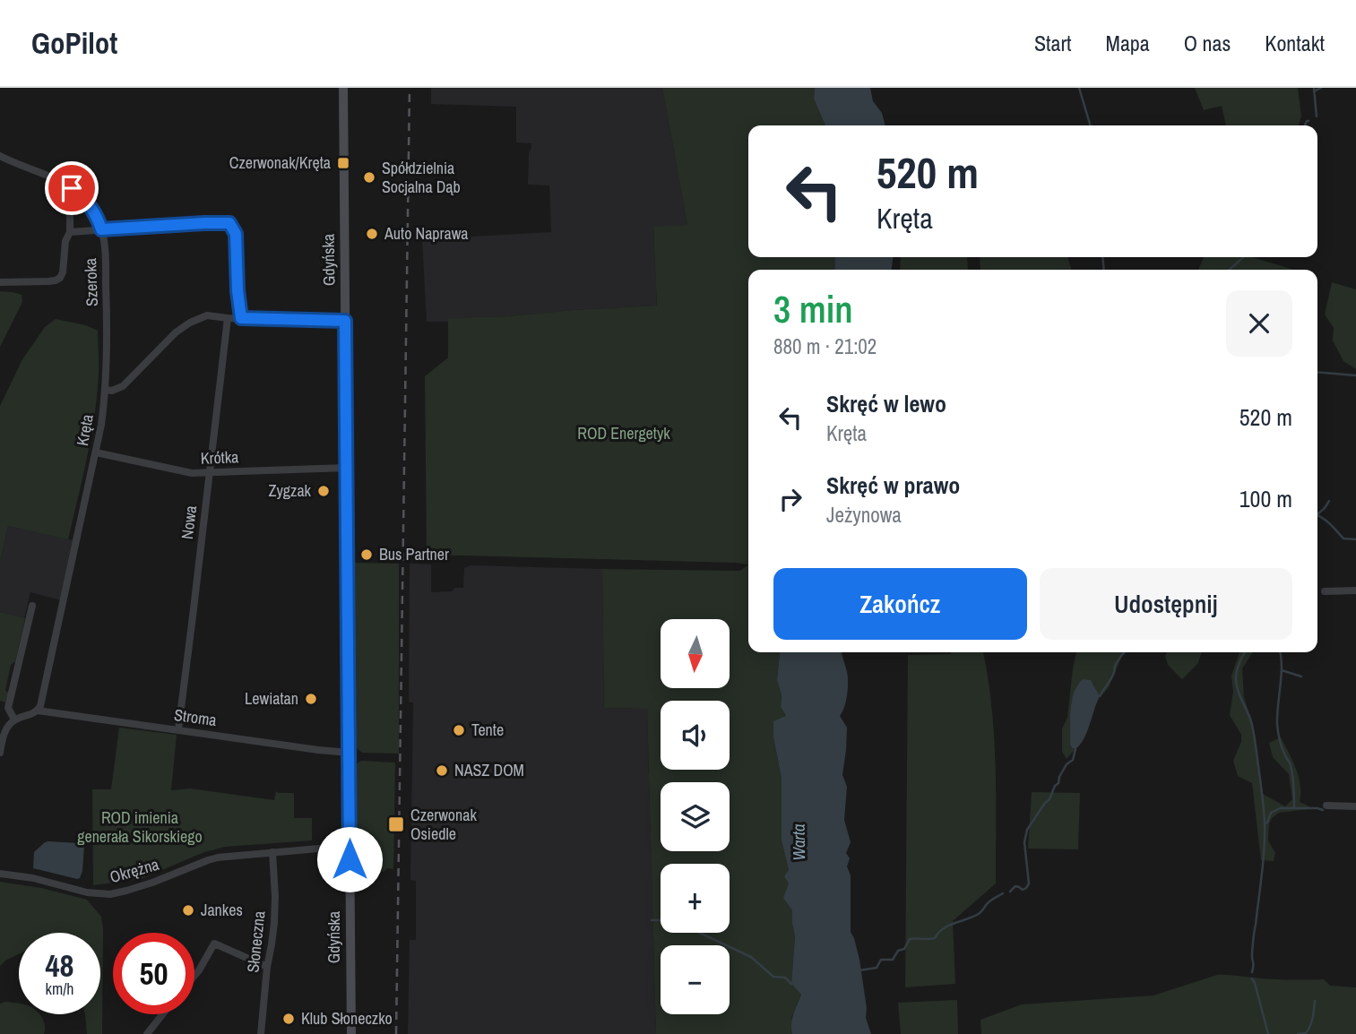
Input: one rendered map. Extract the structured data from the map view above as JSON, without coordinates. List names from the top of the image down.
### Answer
{
  "streets": {
    "main road": ["Gdyńska"],
    "street": [
      "Szeroka",
      "Kręta",
      "Krótka",
      "Nowa",
      "Stroma",
      "Okrężna",
      "Słoneczna"
    ]
  },
  "crossings": [
    ["Gdyńska", "Krótka"],
    ["Gdyńska", "Stroma"],
    ["Gdyńska", "Okrężna"],
    ["Szeroka", "Kręta"],
    ["Kręta", "Krótka"],
    ["Kręta", "Stroma"],
    ["Krótka", "Nowa"],
    ["Nowa", "Stroma"],
    ["Okrężna", "Słoneczna"]
  ],
  "water": ["Warta"],
  "parks": ["ROD Energetyk", "ROD imienia generała Sikorskiego"],
  "places": {
    "transit": ["Czerwonak/Kręta", "Czerwonak Osiedle"],
    "other": [
      "Spółdzielnia Socjalna Dąb",
      "Auto Naprawa",
      "Zygzak",
      "Bus Partner",
      "Lewiatan",
      "Tente",
      "NASZ DOM",
      "Jankes",
      "Klub Słoneczko"
    ]
  },
  "north": "bottom",
  "page": {
    "header": "GoPilot",
    "nav": [
      "Start",
      "Mapa",
      "O nas",
      "Kontakt"
    ],
    "turn": ["520 m", "Kręta"],
    "heading": ["3 min", "880 m · 21:02"],
    "list": [
      {
        "name": "Skręć w lewo",
        "note": "Kręta",
        "value": "520 m"
      },
      {
        "name": "Skręć w prawo",
        "note": "Jeżynowa",
        "value": "100 m"
      }
    ],
    "buttons": ["Zakończ", "Udostępnij"],
    "map_buttons": ["+", "−"],
    "speed": "48 km/h",
    "limit": "50"
  }
}
